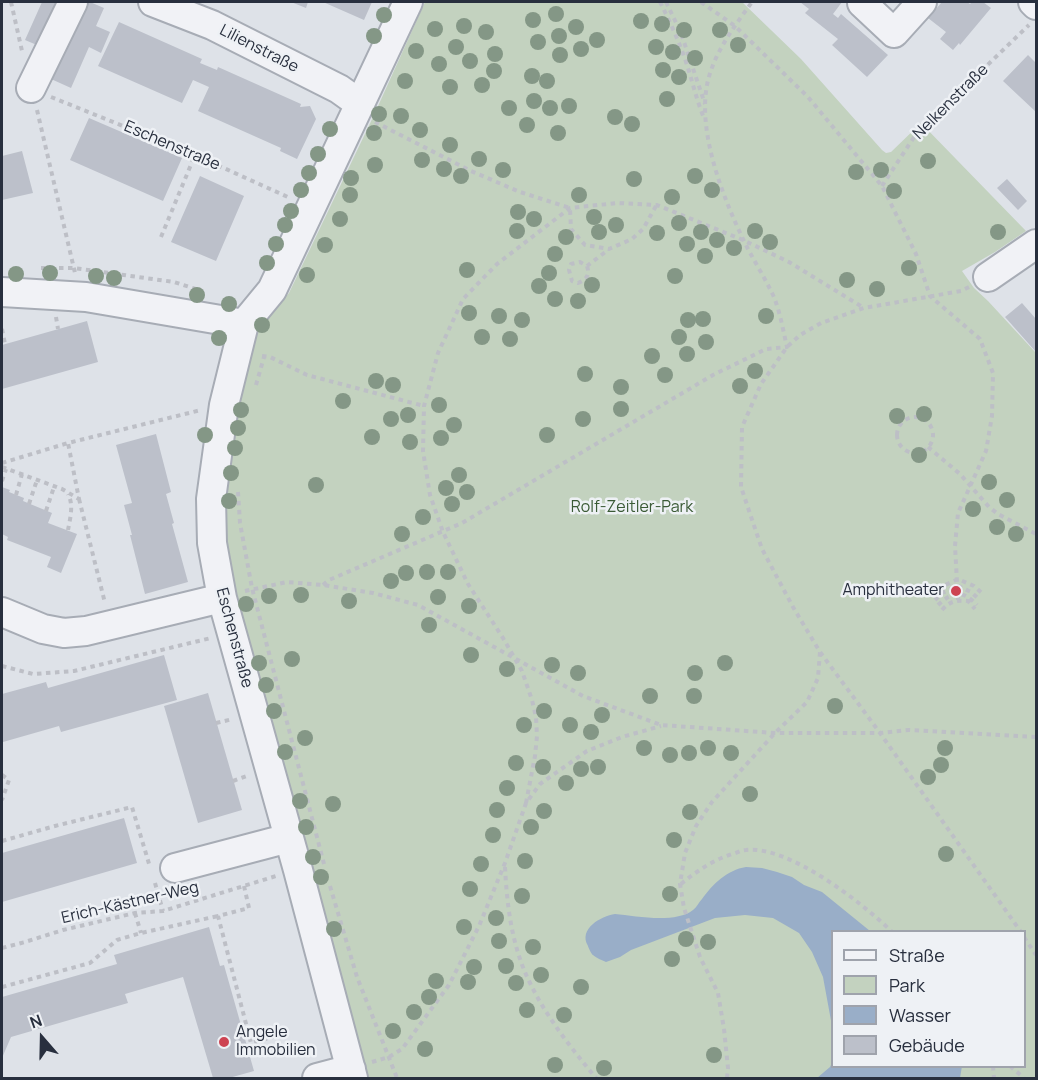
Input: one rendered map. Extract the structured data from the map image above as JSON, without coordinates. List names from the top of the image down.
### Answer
{
  "streets": {
    "street": ["Lilienstraße", "Eschenstraße"],
    "path": ["Nelkenstraße", "Erich-Kästner-Weg"]
  },
  "crossings": [
    ["Lilienstraße", "Eschenstraße"],
    ["Eschenstraße", "Erich-Kästner-Weg"]
  ],
  "parks": ["Rolf-Zeitler-Park"],
  "places": ["Amphitheater", "Angele Immobilien"],
  "legend": [
    "Straße",
    "Park",
    "Wasser",
    "Gebäude"
  ],
  "north": "top"
}
